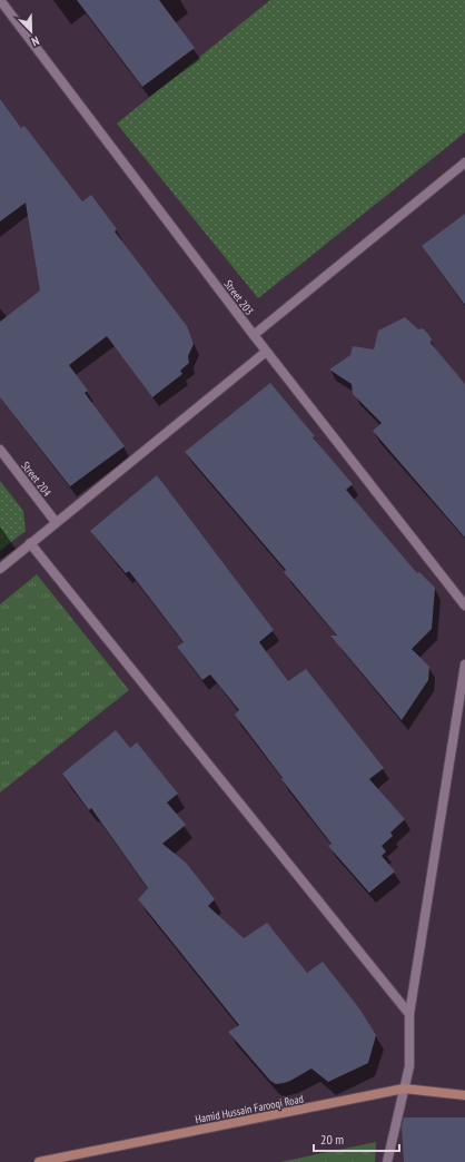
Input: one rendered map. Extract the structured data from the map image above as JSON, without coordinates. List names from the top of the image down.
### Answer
{
  "streets": {
    "street": ["Street 203", "Street 204", "Hamid Hussain Farooqi Road"]
  },
  "scale_bar": "20 m",
  "north": "bottom right"
}
